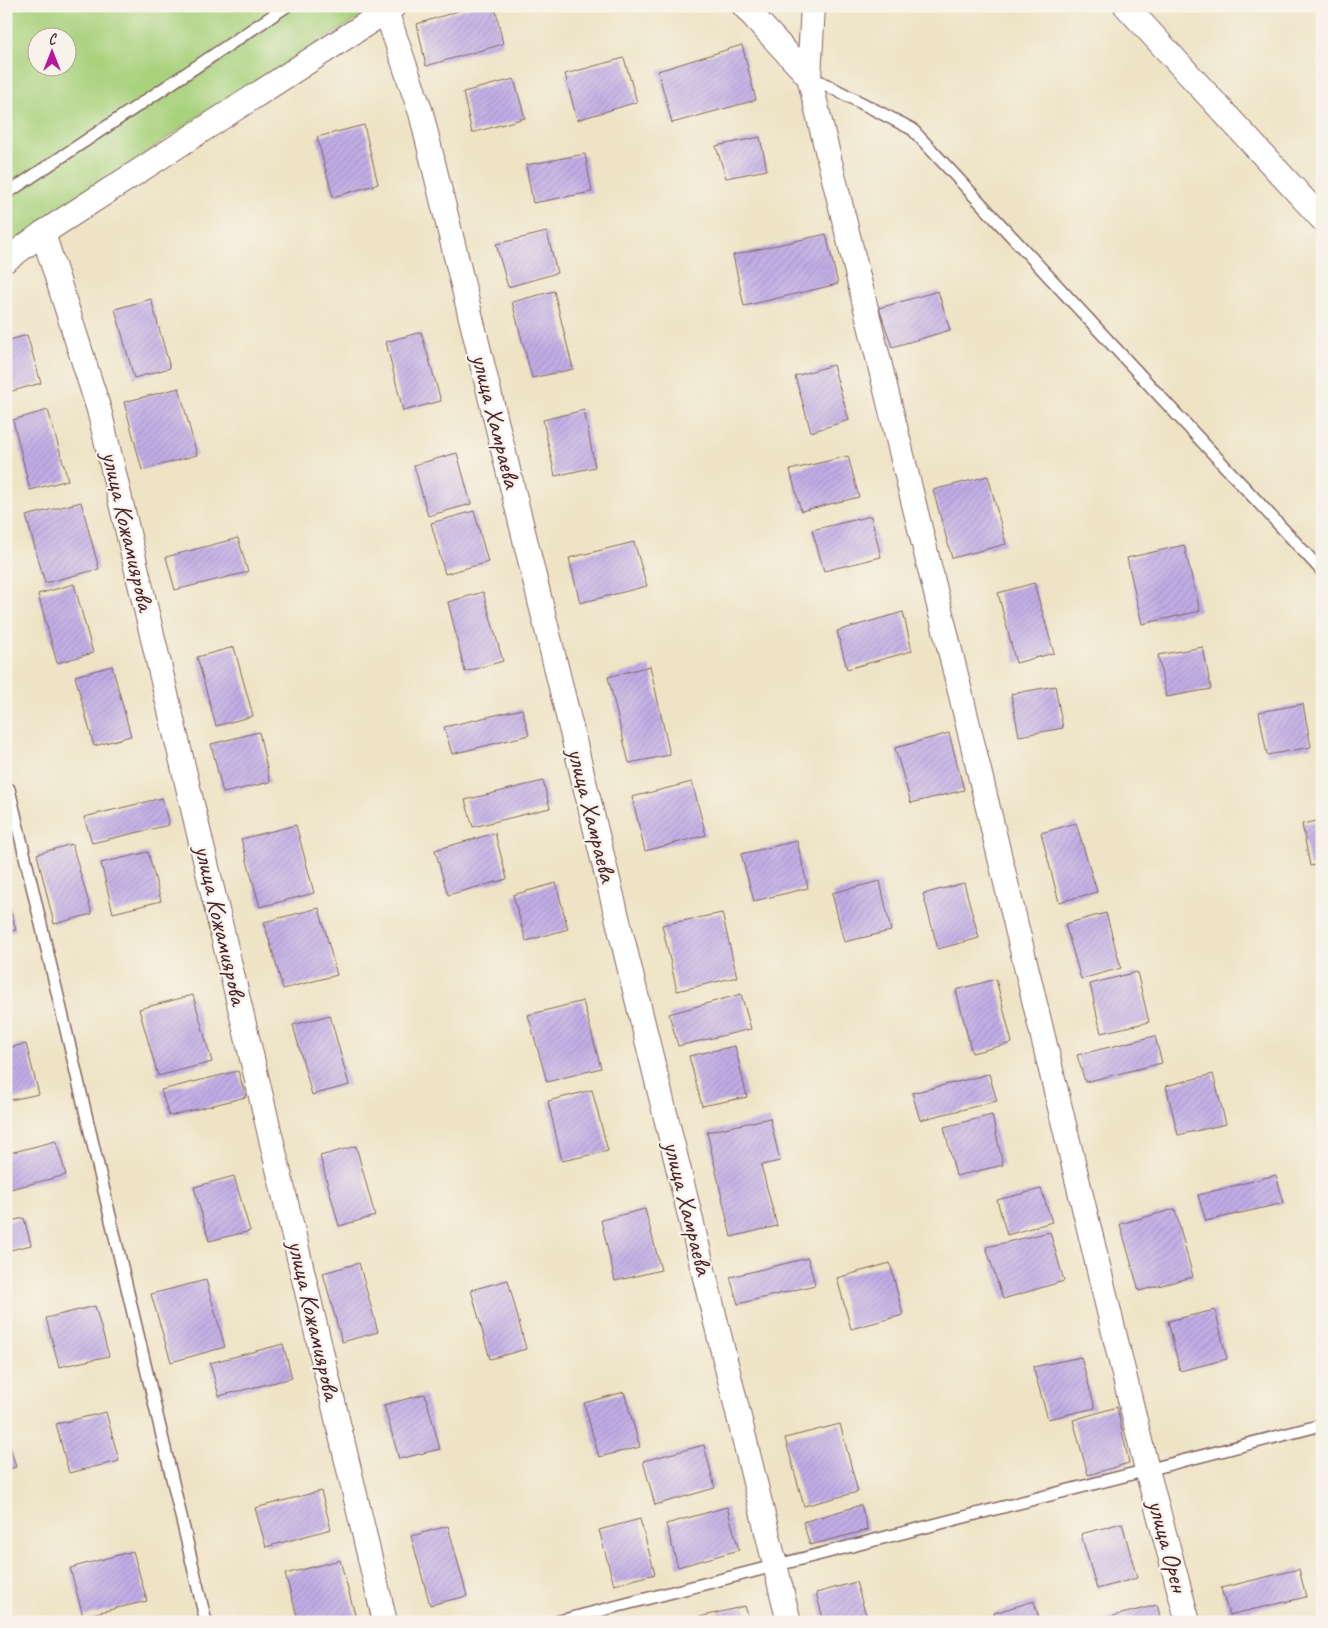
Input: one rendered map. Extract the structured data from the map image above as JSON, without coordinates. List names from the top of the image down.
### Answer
{
  "streets": {
    "street": ["улица Хамраева", "улица Кожамиярова", "улица Орен"]
  },
  "north": "top"
}
